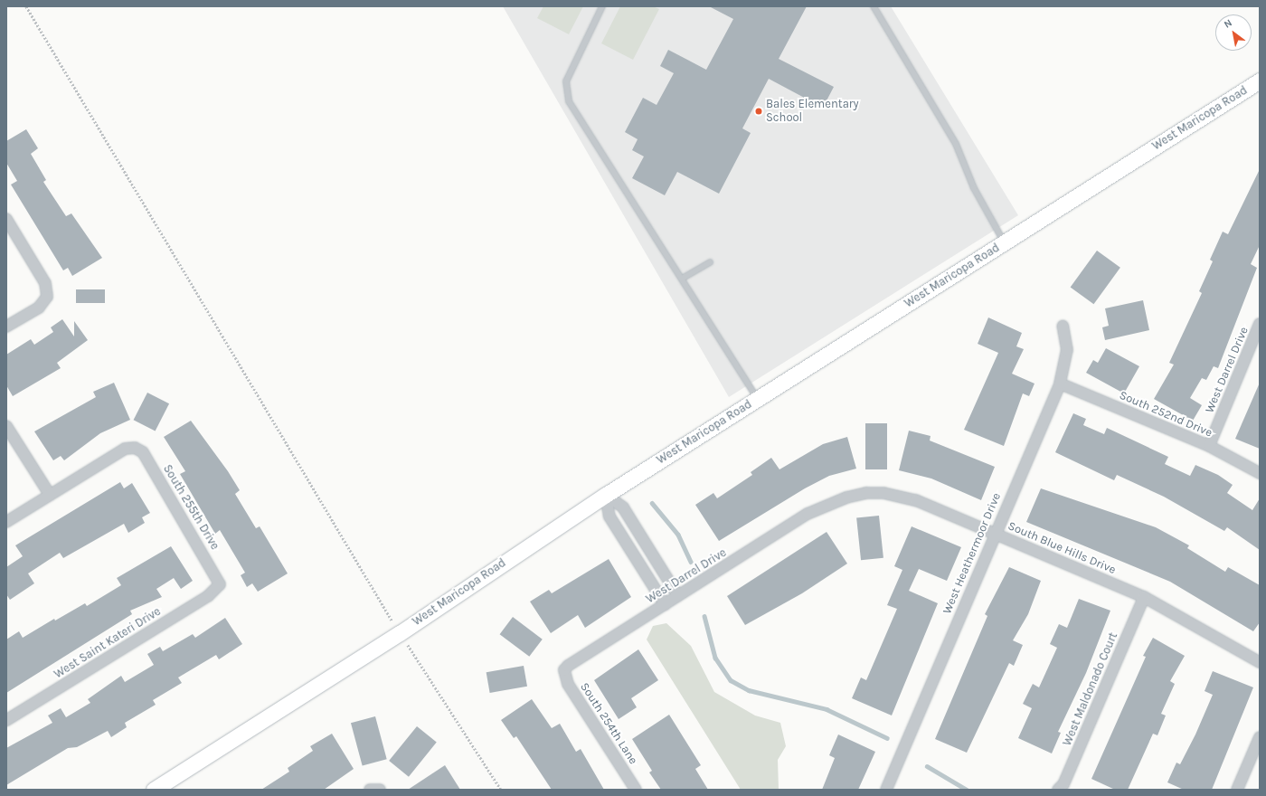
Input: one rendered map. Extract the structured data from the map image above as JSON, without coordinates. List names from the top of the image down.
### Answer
{
  "streets": {
    "street": [
      "West Maricopa Road",
      "West Darrel Drive",
      "South 252nd Drive",
      "South 255th Drive",
      "South Blue Hills Drive",
      "West Heathermoor Drive",
      "West Saint Kateri Drive",
      "West Maldonado Court",
      "South 254th Lane"
    ]
  },
  "crossings": [
    ["West Darrel Drive", "South 252nd Drive"],
    ["West Darrel Drive", "South Blue Hills Drive"],
    ["West Darrel Drive", "South 254th Lane"],
    ["South 252nd Drive", "West Heathermoor Drive"],
    ["South 255th Drive", "West Saint Kateri Drive"],
    ["South Blue Hills Drive", "West Heathermoor Drive"],
    ["South Blue Hills Drive", "West Maldonado Court"]
  ],
  "places": ["Bales Elementary School"],
  "north": "top left"
}
